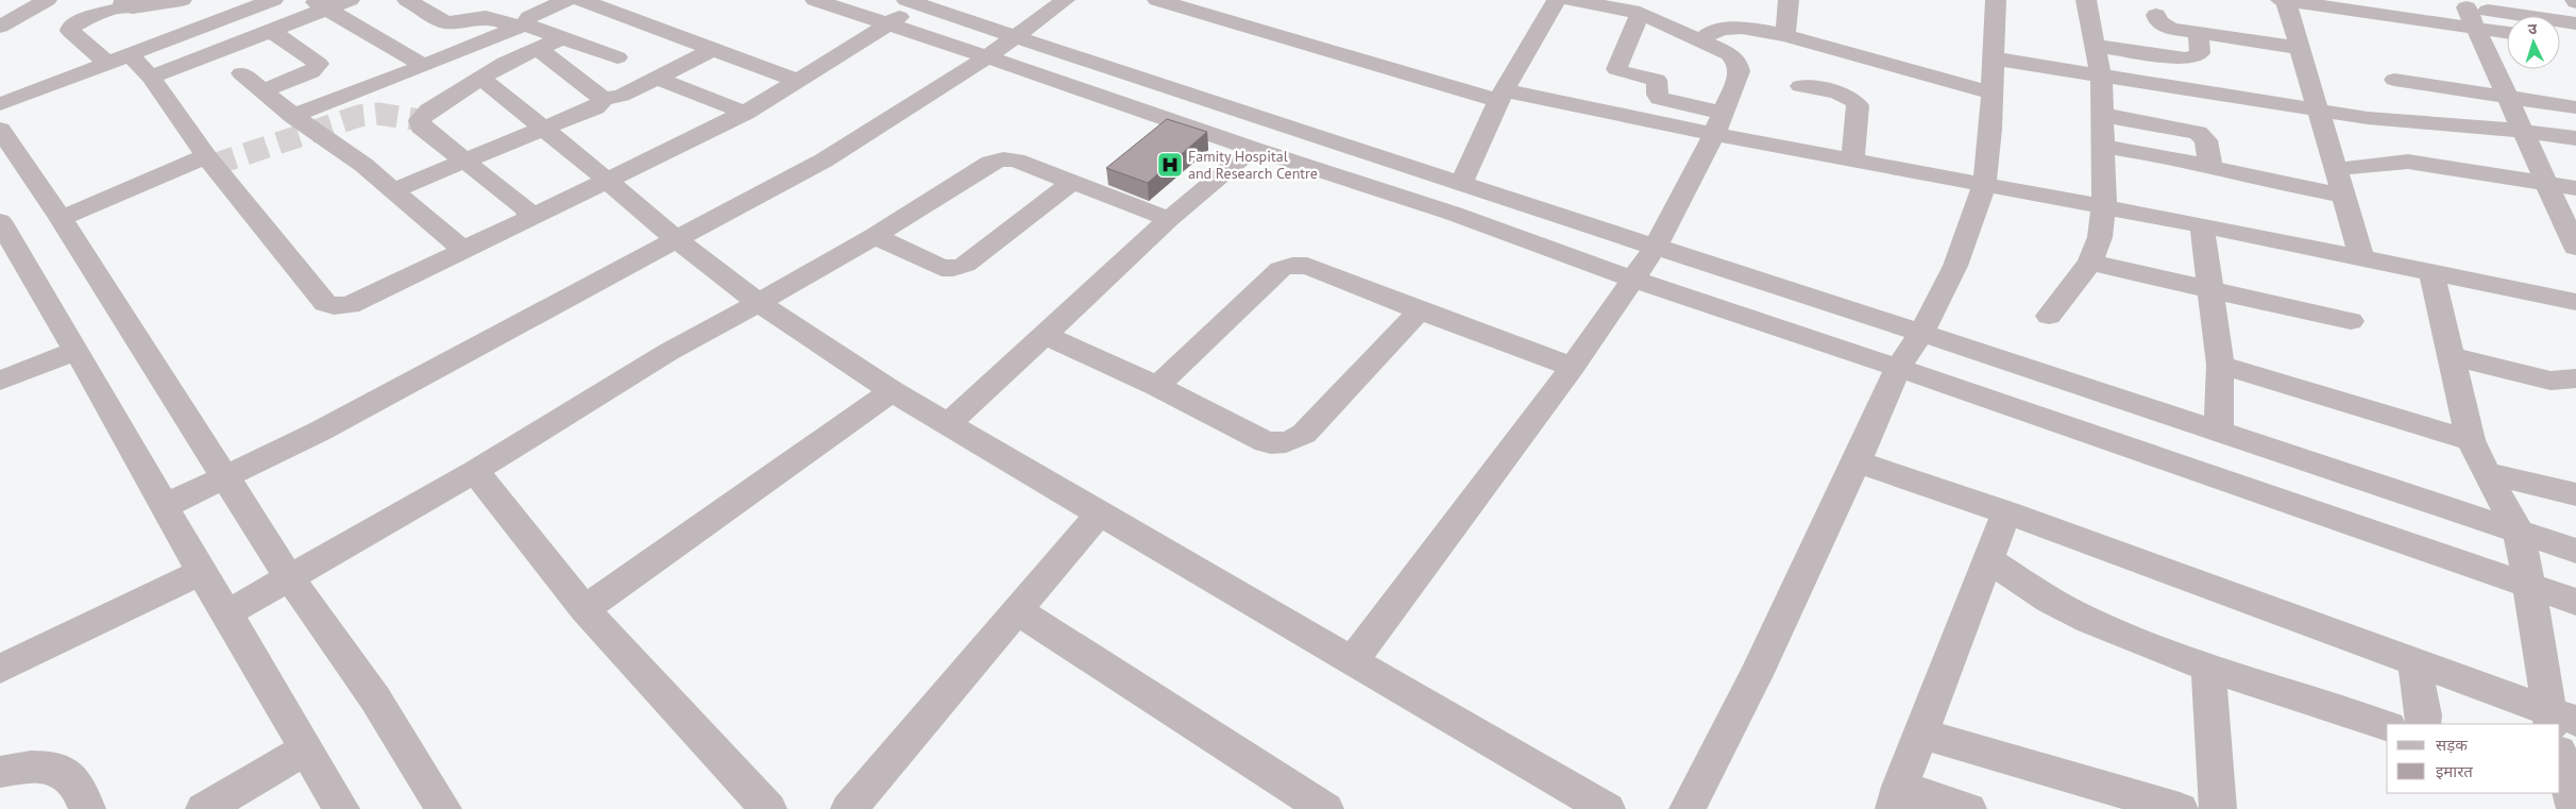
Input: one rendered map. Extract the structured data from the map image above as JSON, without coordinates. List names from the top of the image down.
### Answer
{
  "places": {
    "hospital": ["Famity Hospital and Research Centre"]
  },
  "legend": ["सड़क", "इमारत"],
  "north": "top"
}
